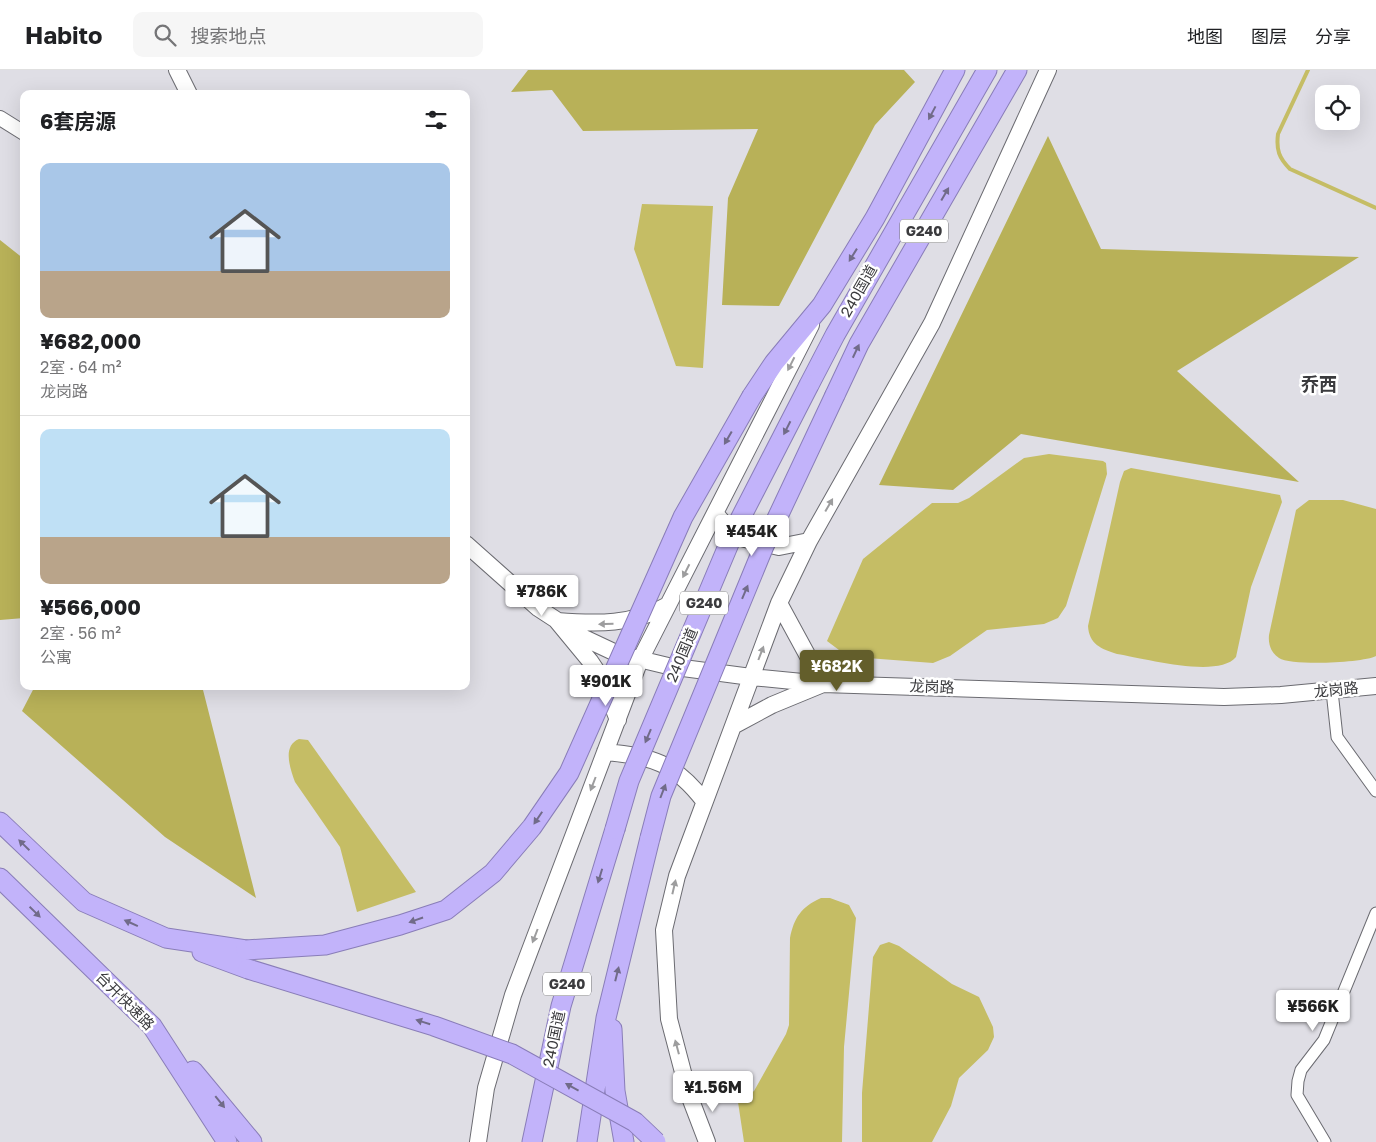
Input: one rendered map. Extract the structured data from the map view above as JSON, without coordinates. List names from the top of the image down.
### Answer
{
  "streets": {
    "highway": ["G240", "240国道", "台开快速路"],
    "main road": ["龙岗路"]
  },
  "districts": ["乔西"],
  "page": {
    "header": "Habito",
    "search": "搜索地点",
    "nav": ["地图", "图层", "分享"],
    "heading": "6套房源",
    "list": [
      {
        "name": "¥682,000",
        "note": "2室 · 64 m² · 龙岗路"
      },
      {
        "name": "¥566,000",
        "note": "2室 · 56 m² · 公寓"
      }
    ],
    "price": [
      "¥454K",
      "¥786K",
      "¥682K",
      "¥901K",
      "¥566K",
      "¥1.56M"
    ]
  }
}
